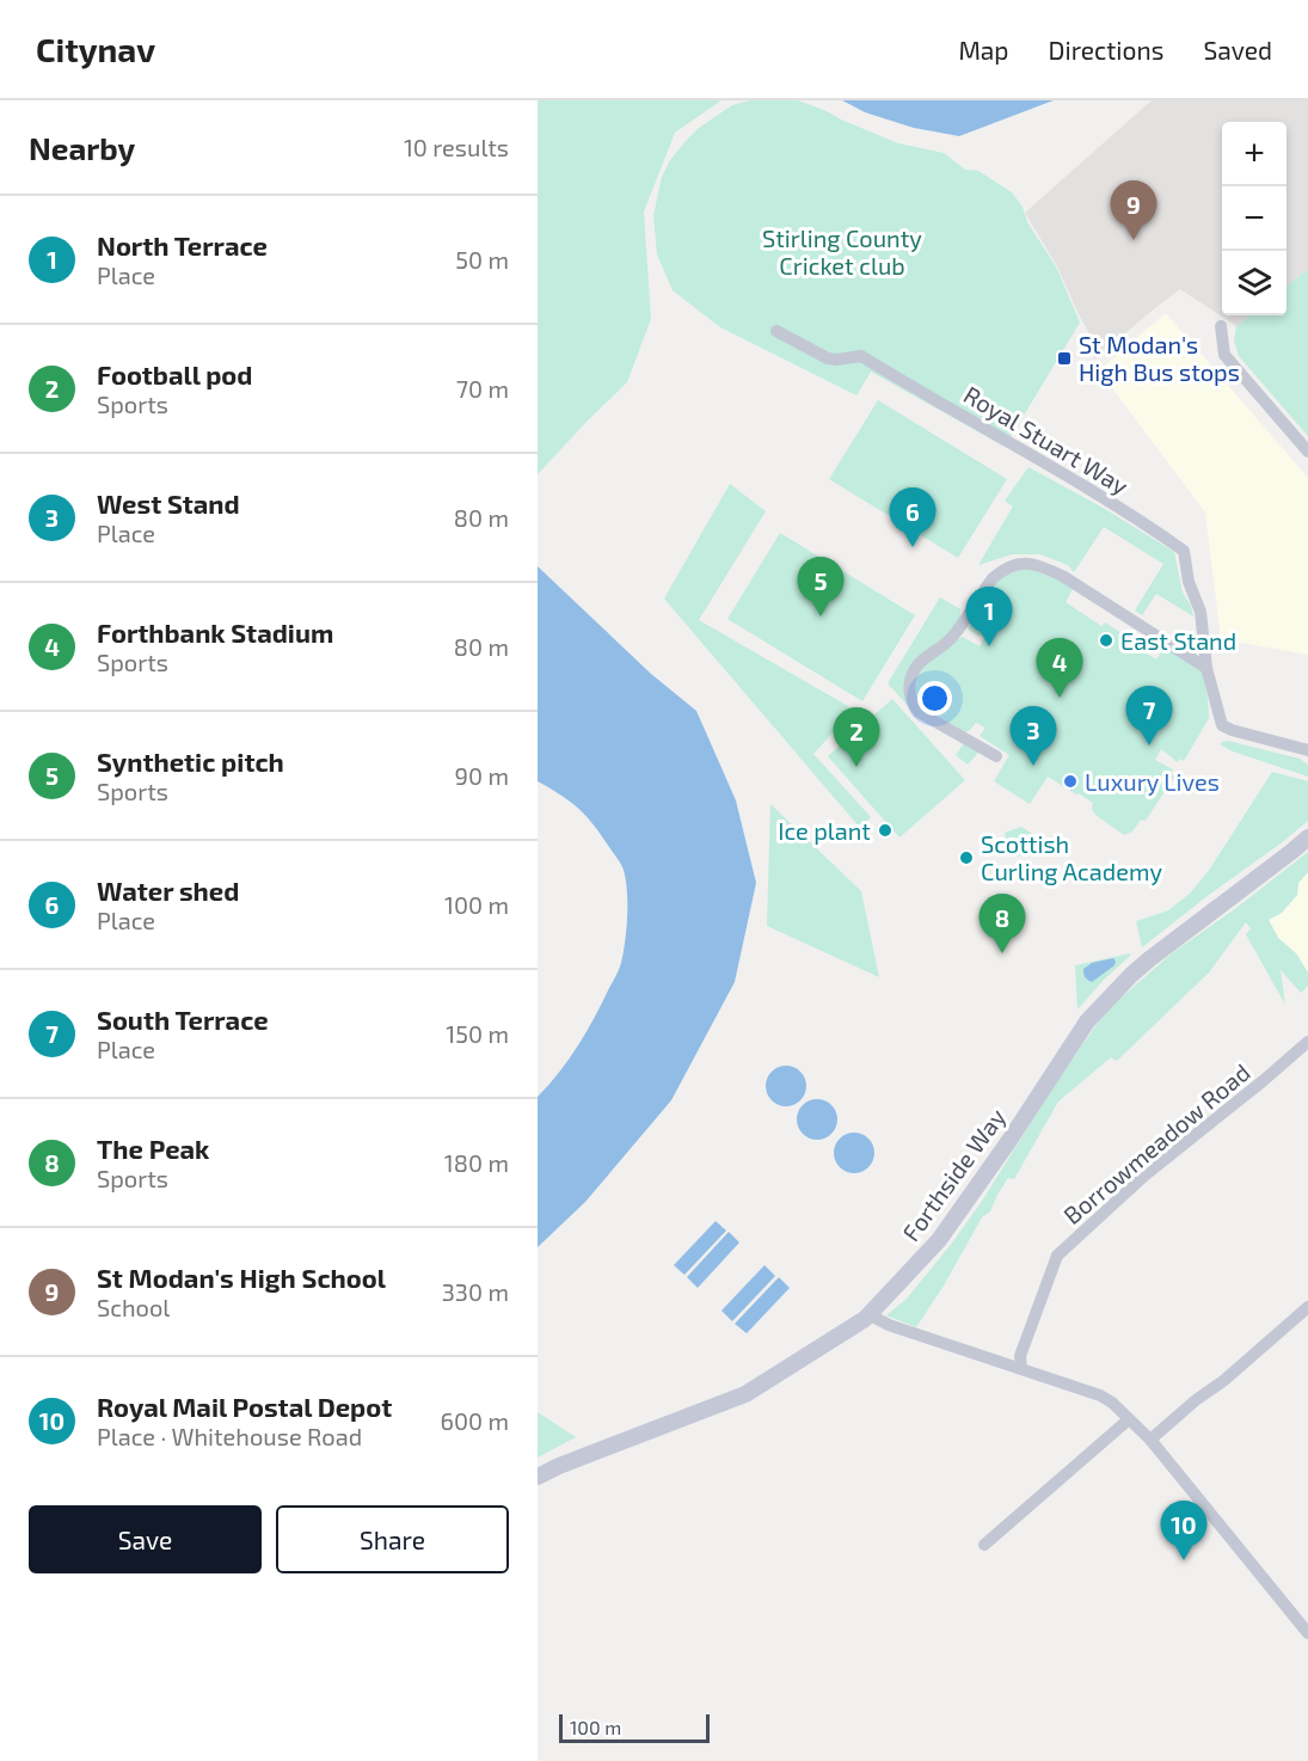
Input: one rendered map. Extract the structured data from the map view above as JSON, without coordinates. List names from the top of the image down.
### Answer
{
  "streets": {
    "street": ["Royal Stuart Way", "Borrowmeadow Road", "Forthside Way"]
  },
  "parks": ["Stirling County Cricket club"],
  "places": {
    "transit": ["St Modan's High Bus stops"],
    "other": [
      "East Stand",
      "Luxury Lives",
      "Ice plant",
      "Scottish Curling Academy"
    ]
  },
  "scale_bar": "100 m",
  "page": {
    "header": "Citynav",
    "nav": ["Map", "Directions", "Saved"],
    "heading": ["Nearby", "10 results"],
    "map_buttons": ["+", "−"],
    "pins": [
      "9",
      "6",
      "5",
      "1",
      "4",
      "7",
      "3",
      "2",
      "8",
      "10"
    ],
    "list": [
      {
        "mark": "1",
        "name": "North Terrace",
        "note": "Place",
        "value": "50 m"
      },
      {
        "mark": "2",
        "name": "Football pod",
        "note": "Sports",
        "value": "70 m"
      },
      {
        "mark": "3",
        "name": "West Stand",
        "note": "Place",
        "value": "80 m"
      },
      {
        "mark": "4",
        "name": "Forthbank Stadium",
        "note": "Sports",
        "value": "80 m"
      },
      {
        "mark": "5",
        "name": "Synthetic pitch",
        "note": "Sports",
        "value": "90 m"
      },
      {
        "mark": "6",
        "name": "Water shed",
        "note": "Place",
        "value": "100 m"
      },
      {
        "mark": "7",
        "name": "South Terrace",
        "note": "Place",
        "value": "150 m"
      },
      {
        "mark": "8",
        "name": "The Peak",
        "note": "Sports",
        "value": "180 m"
      },
      {
        "mark": "9",
        "name": "St Modan's High School",
        "note": "School",
        "value": "330 m"
      },
      {
        "mark": "10",
        "name": "Royal Mail Postal Depot",
        "note": "Place · Whitehouse Road",
        "value": "600 m"
      }
    ],
    "buttons": ["Save", "Share"],
    "scale": "100 m"
  }
}
